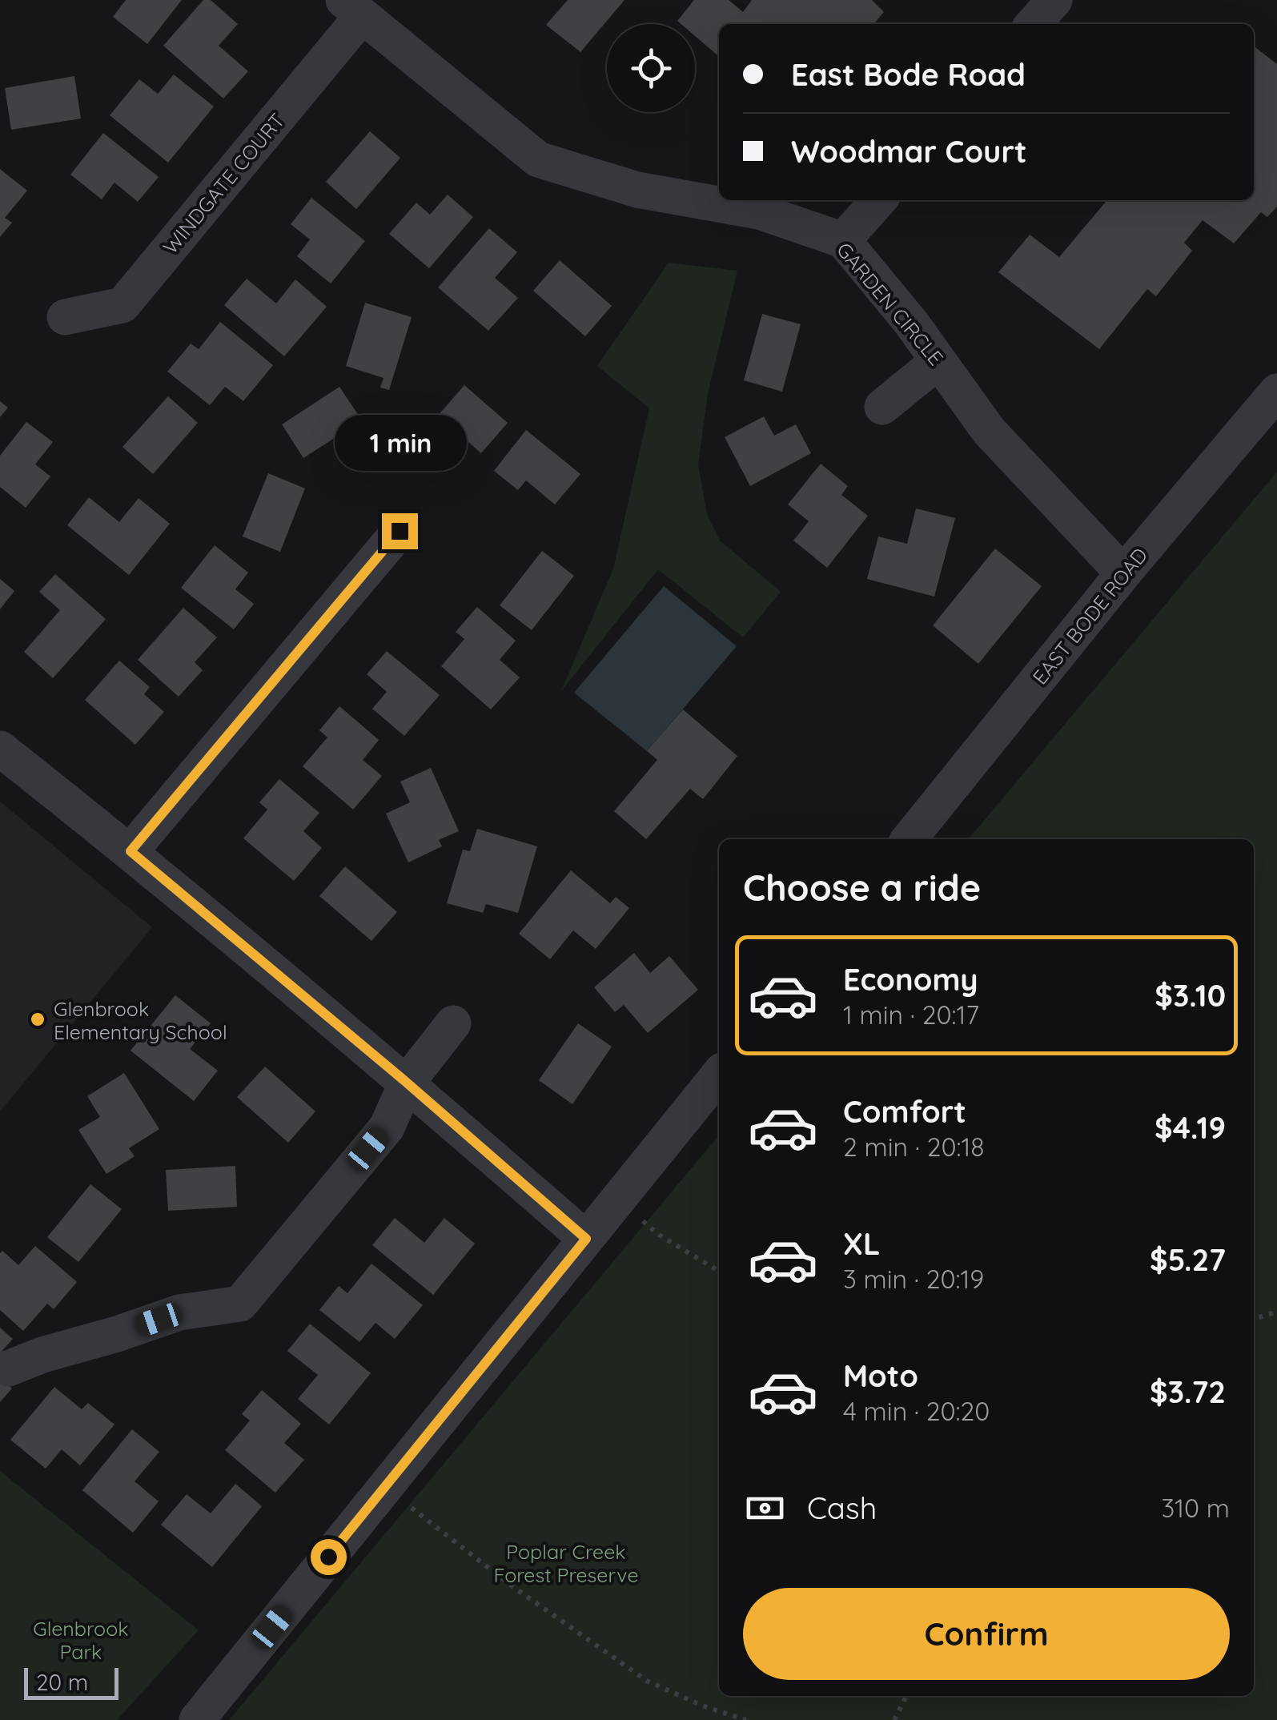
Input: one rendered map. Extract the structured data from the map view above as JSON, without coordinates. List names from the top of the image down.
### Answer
{
  "streets": {
    "street": ["WINDGATE COURT", "GARDEN CIRCLE", "EAST BODE ROAD"]
  },
  "crossings": [
    ["WINDGATE COURT", "GARDEN CIRCLE"],
    ["GARDEN CIRCLE", "EAST BODE ROAD"]
  ],
  "parks": ["Poplar Creek Forest Preserve", "Glenbrook Park"],
  "places": ["Glenbrook Elementary School"],
  "scale_bar": "20 m",
  "page": {
    "banner": ["East Bode Road", "Woodmar Court"],
    "bubble": "1 min",
    "heading": "Choose a ride",
    "list": [
      {
        "name": "Economy",
        "note": "1 min · 20:17",
        "value": "$3.10"
      },
      {
        "name": "Comfort",
        "note": "2 min · 20:18",
        "value": "$4.19"
      },
      {
        "name": "XL",
        "note": "3 min · 20:19",
        "value": "$5.27"
      },
      {
        "name": "Moto",
        "note": "4 min · 20:20",
        "value": "$3.72"
      }
    ],
    "pay": ["Cash", "310 m"],
    "buttons": "Confirm",
    "scale": "20 m"
  }
}
